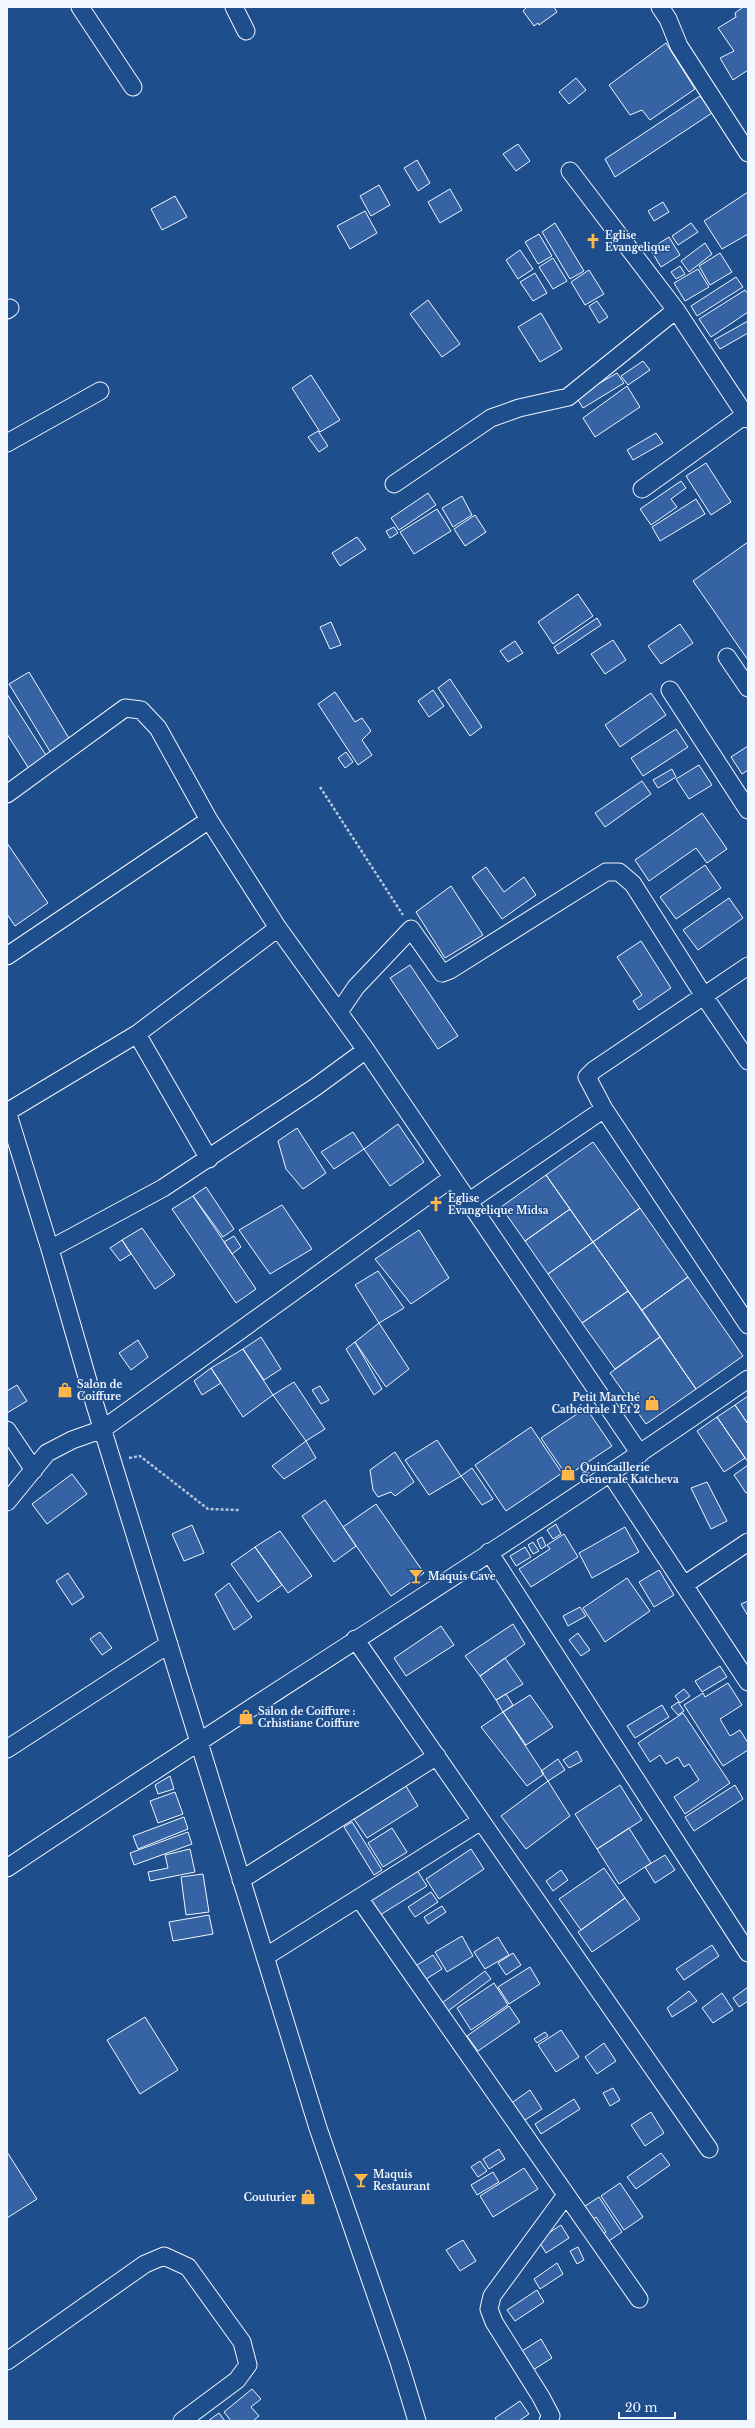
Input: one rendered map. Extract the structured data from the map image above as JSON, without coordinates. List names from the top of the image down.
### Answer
{
  "places": {
    "church": ["Eglise Evangelique", "Eglise Evangelique Midsa"],
    "shop": [
      "Salon de Coiffure",
      "Petit Marché Cathédrale 1 Et 2",
      "Quincaillerie Generale Katcheva",
      "Salon de Coiffure : Crhistiane Coiffure",
      "Couturier"
    ],
    "bar": ["Maquis Cave", "Maquis Restaurant"]
  },
  "scale_bar": "20 m"
}
